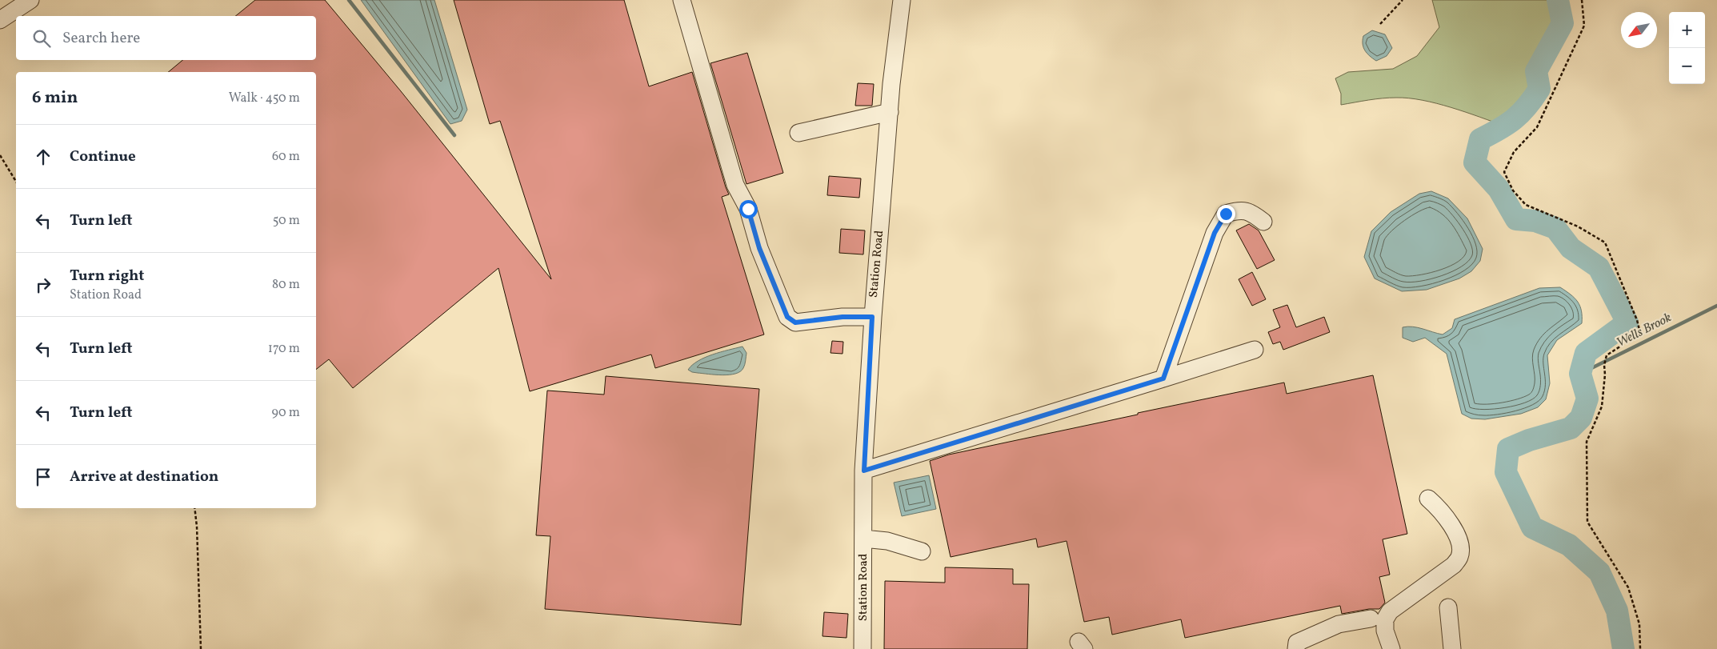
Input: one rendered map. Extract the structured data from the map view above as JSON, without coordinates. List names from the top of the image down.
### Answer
{
  "streets": {
    "street": ["Station Road"]
  },
  "water": ["Wells Brook"],
  "north": "bottom left",
  "page": {
    "map_buttons": ["+", "−"],
    "search": "Search here",
    "heading": ["6 min", "Walk · 450 m"],
    "list": [
      ["Continue", "60 m"],
      ["Turn left", "50 m"],
      ["Turn right", "Station Road", "80 m"],
      ["Turn left", "170 m"],
      ["Turn left", "90 m"],
      "Arrive at destination"
    ]
  }
}
